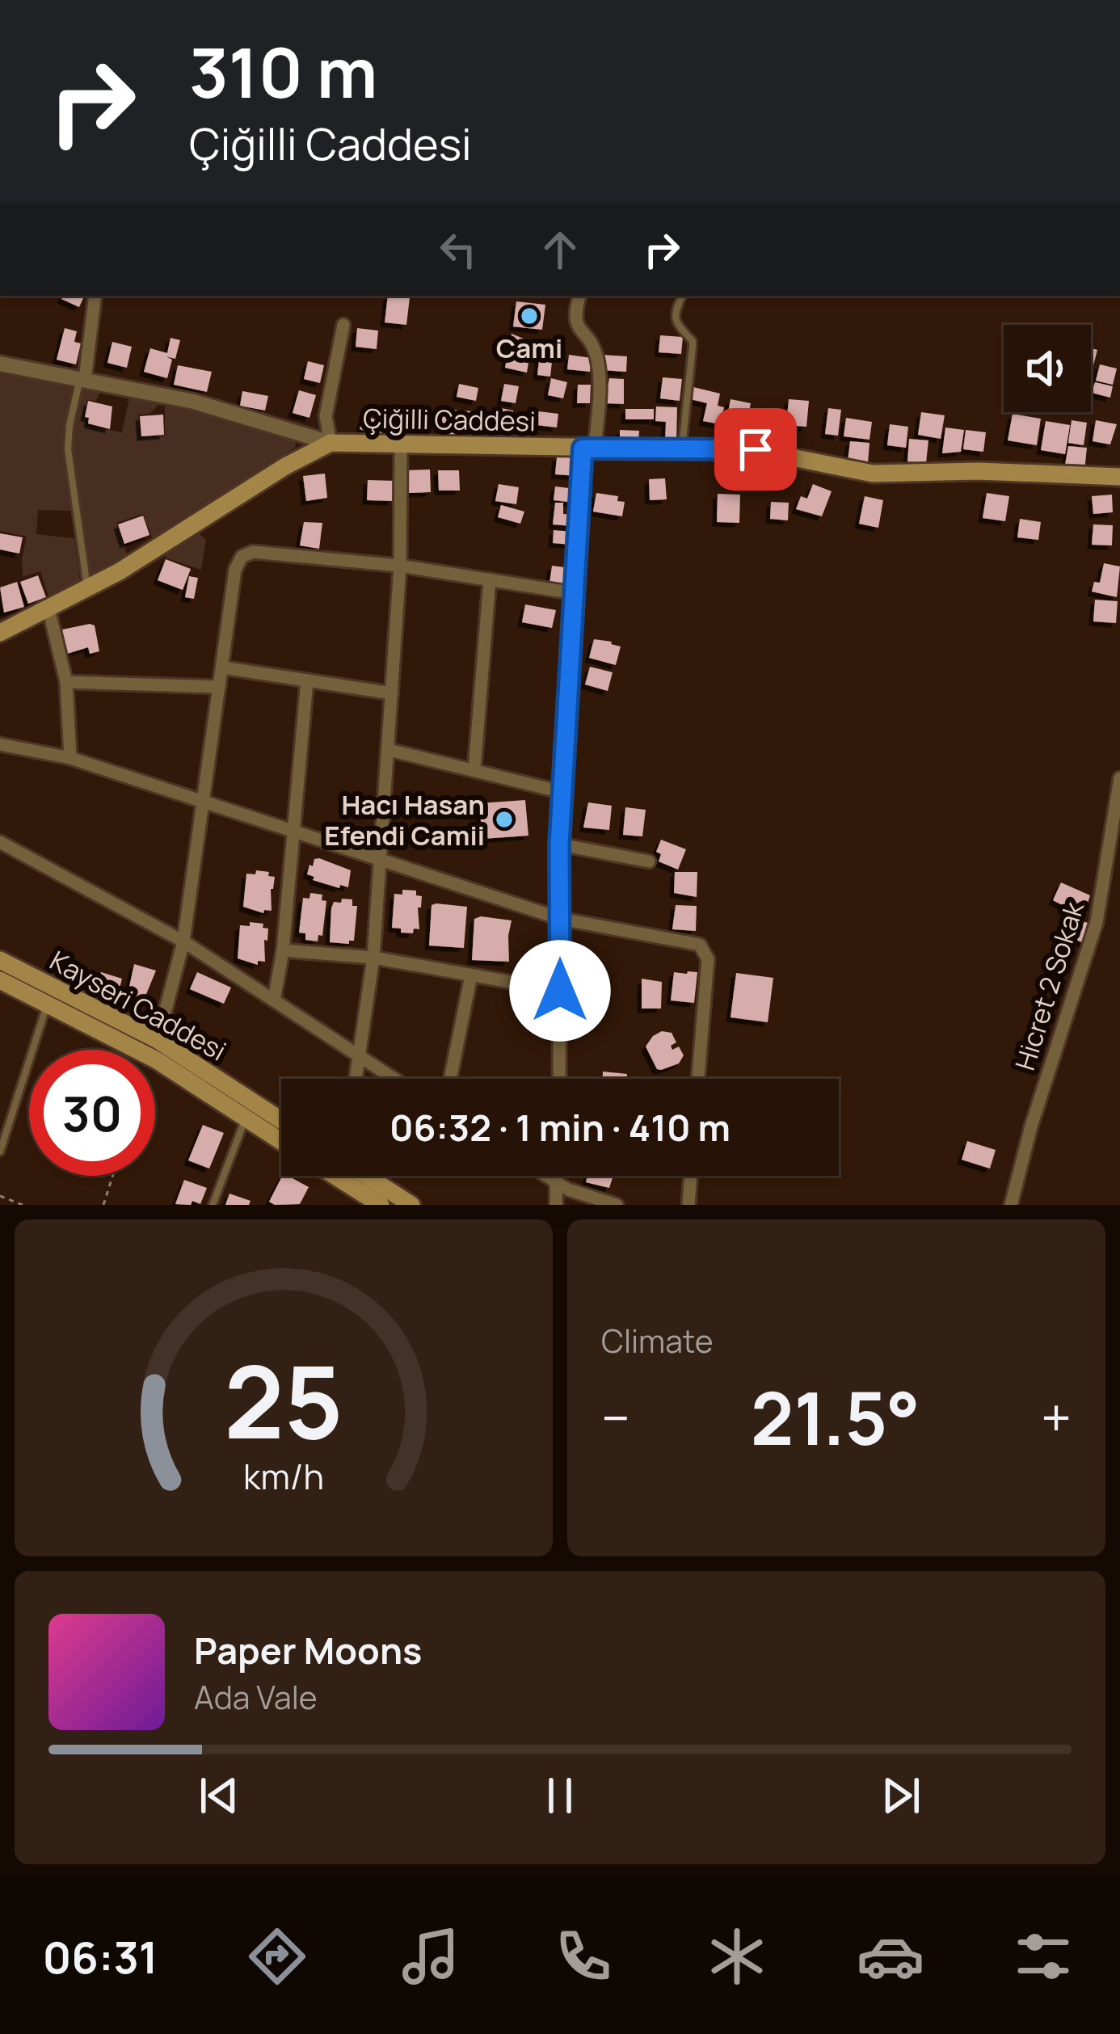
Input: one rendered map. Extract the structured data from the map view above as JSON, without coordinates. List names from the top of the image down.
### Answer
{
  "streets": {
    "main road": ["Çiğilli Caddesi", "Kayseri Caddesi"],
    "street": ["Hicret 2 Sokak"]
  },
  "places": ["Cami", "Hacı Hasan Efendi Camii"],
  "page": {
    "turn": ["310 m", "Çiğilli Caddesi"],
    "limit": "30",
    "trip": "06:32 · 1 min · 410 m",
    "tile": "Climate",
    "heat": ["−", "21.5°", "+"],
    "song": ["Paper Moons", "Ada Vale"],
    "tabs": "06:31",
    "gauge": ["25", "km/h"]
  }
}
